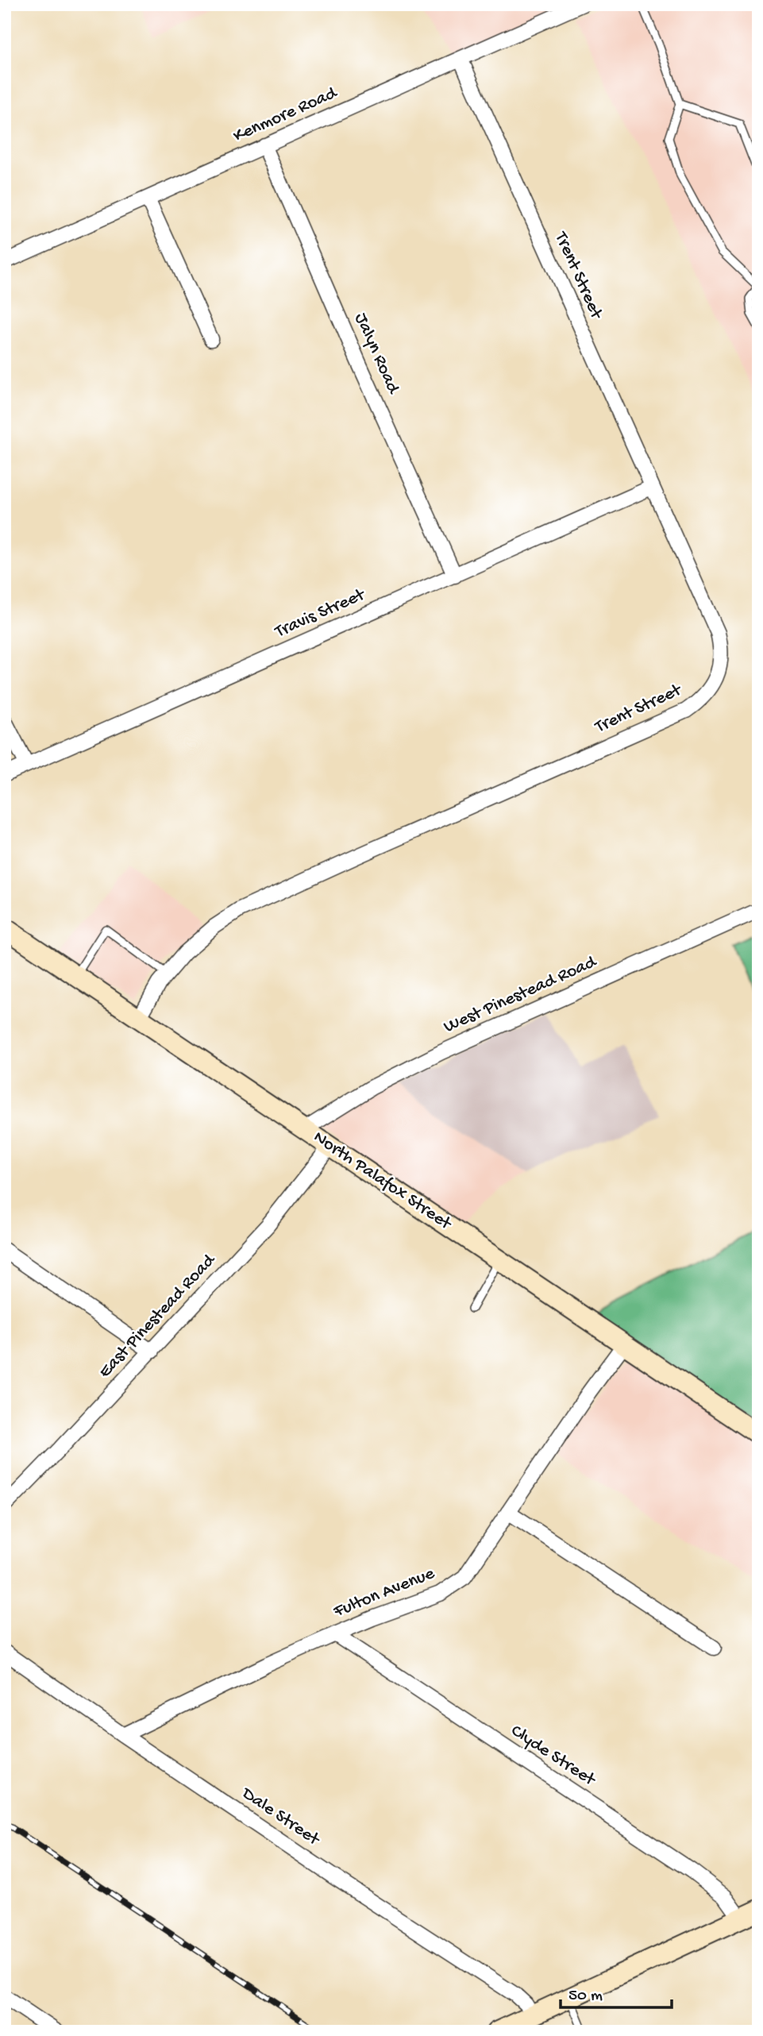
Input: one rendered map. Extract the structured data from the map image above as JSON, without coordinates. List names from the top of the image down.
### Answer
{
  "streets": {
    "main road": ["North Palafox Street"],
    "street": [
      "Kenmore Road",
      "Trent Street",
      "Jalyn Road",
      "Travis Street",
      "West Pinestead Road",
      "East Pinestead Road",
      "Fulton Avenue",
      "Clyde Street",
      "Dale Street"
    ]
  },
  "crossings": [
    ["Kenmore Road", "Trent Street"],
    ["Kenmore Road", "Jalyn Road"],
    ["Trent Street", "Travis Street"],
    ["Trent Street", "North Palafox Street"],
    ["Jalyn Road", "Travis Street"],
    ["West Pinestead Road", "North Palafox Street"],
    ["North Palafox Street", "East Pinestead Road"],
    ["North Palafox Street", "Fulton Avenue"],
    ["Fulton Avenue", "Clyde Street"],
    ["Fulton Avenue", "Dale Street"]
  ],
  "scale_bar": "50 m"
}
